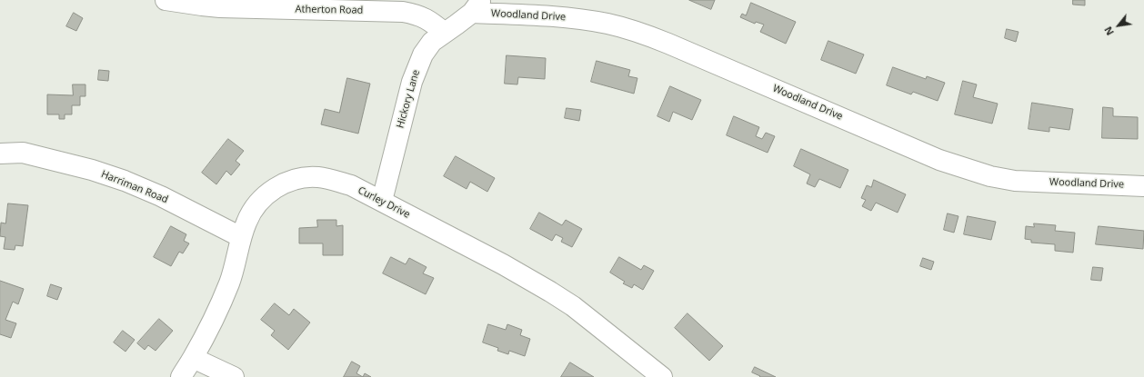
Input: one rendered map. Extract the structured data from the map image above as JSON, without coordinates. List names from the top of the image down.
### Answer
{
  "streets": {
    "street": [
      "Atherton Road",
      "Woodland Drive",
      "Hickory Lane",
      "Harriman Road",
      "Curley Drive"
    ]
  },
  "crossings": [
    ["Atherton Road", "Hickory Lane"],
    ["Woodland Drive", "Hickory Lane"],
    ["Hickory Lane", "Curley Drive"],
    ["Harriman Road", "Curley Drive"]
  ],
  "north": "bottom left"
}
